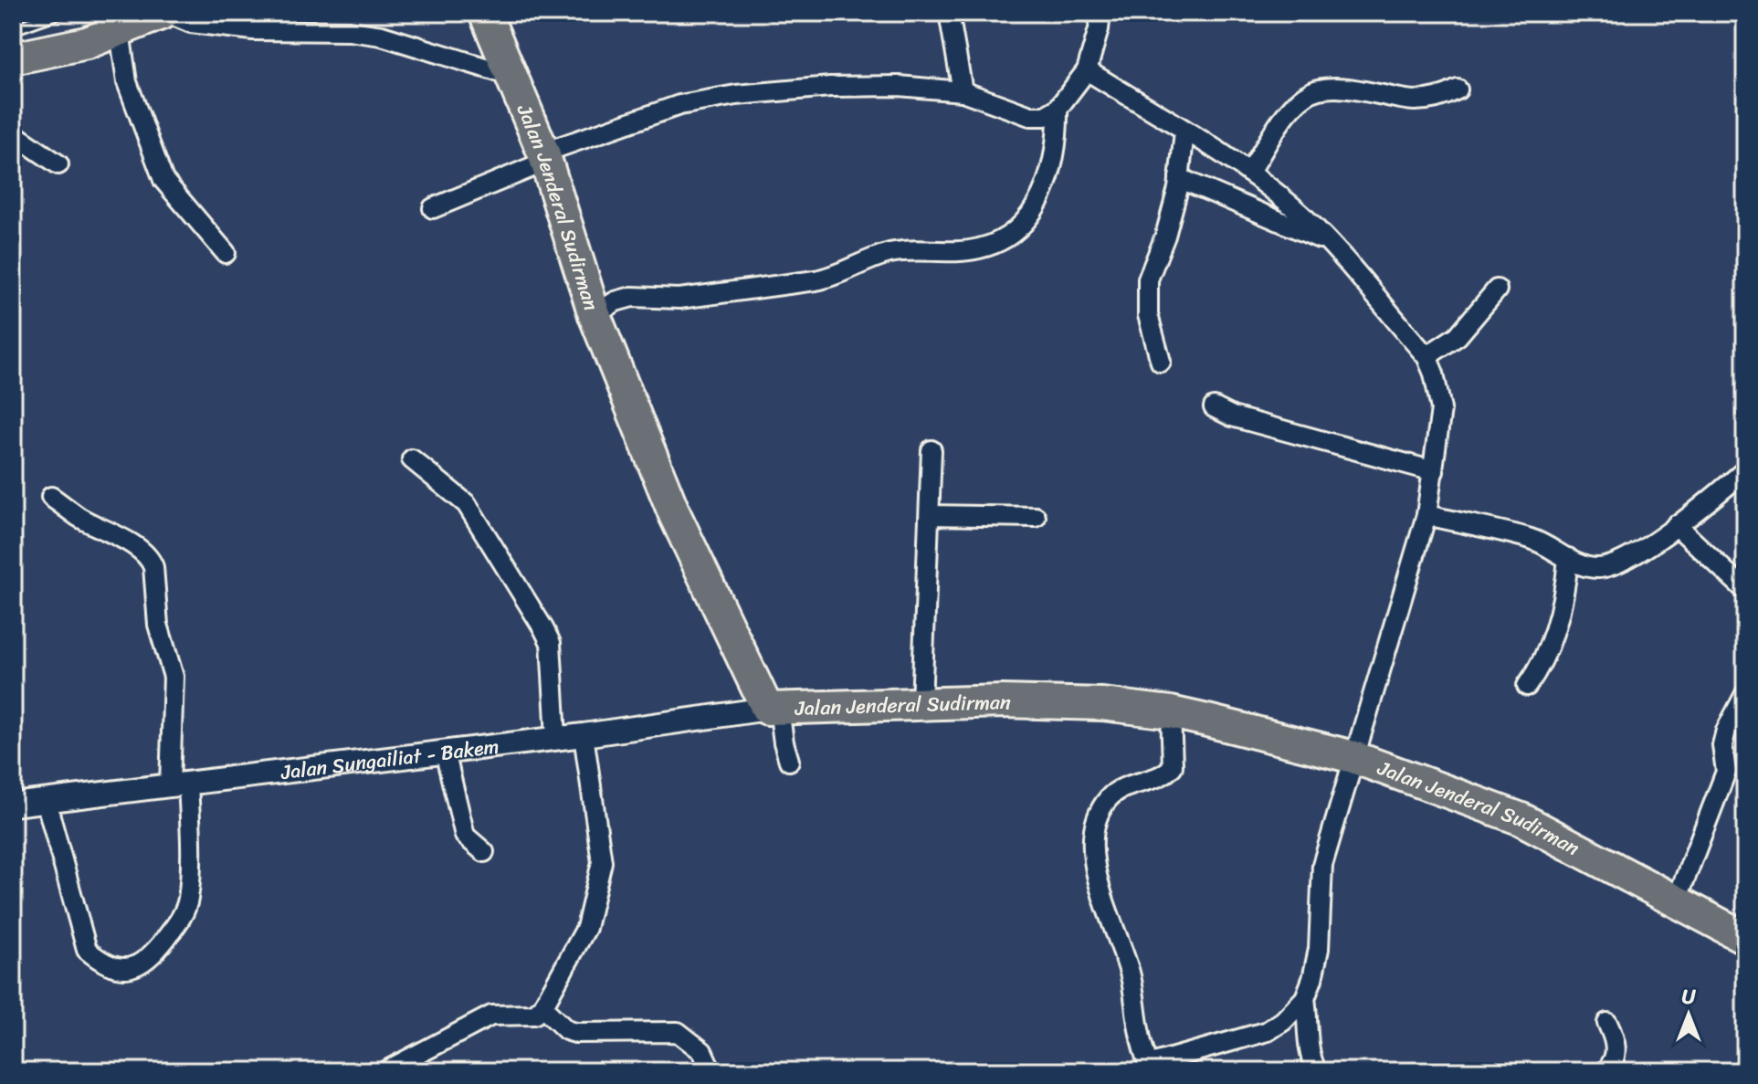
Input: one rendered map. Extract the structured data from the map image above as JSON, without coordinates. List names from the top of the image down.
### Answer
{
  "streets": {
    "highway": ["Jalan Jenderal Sudirman"],
    "street": ["Jalan Sungailiat - Bakem"]
  },
  "crossings": [
    ["Jalan Jenderal Sudirman", "Jalan Sungailiat - Bakem"]
  ],
  "north": "top"
}
